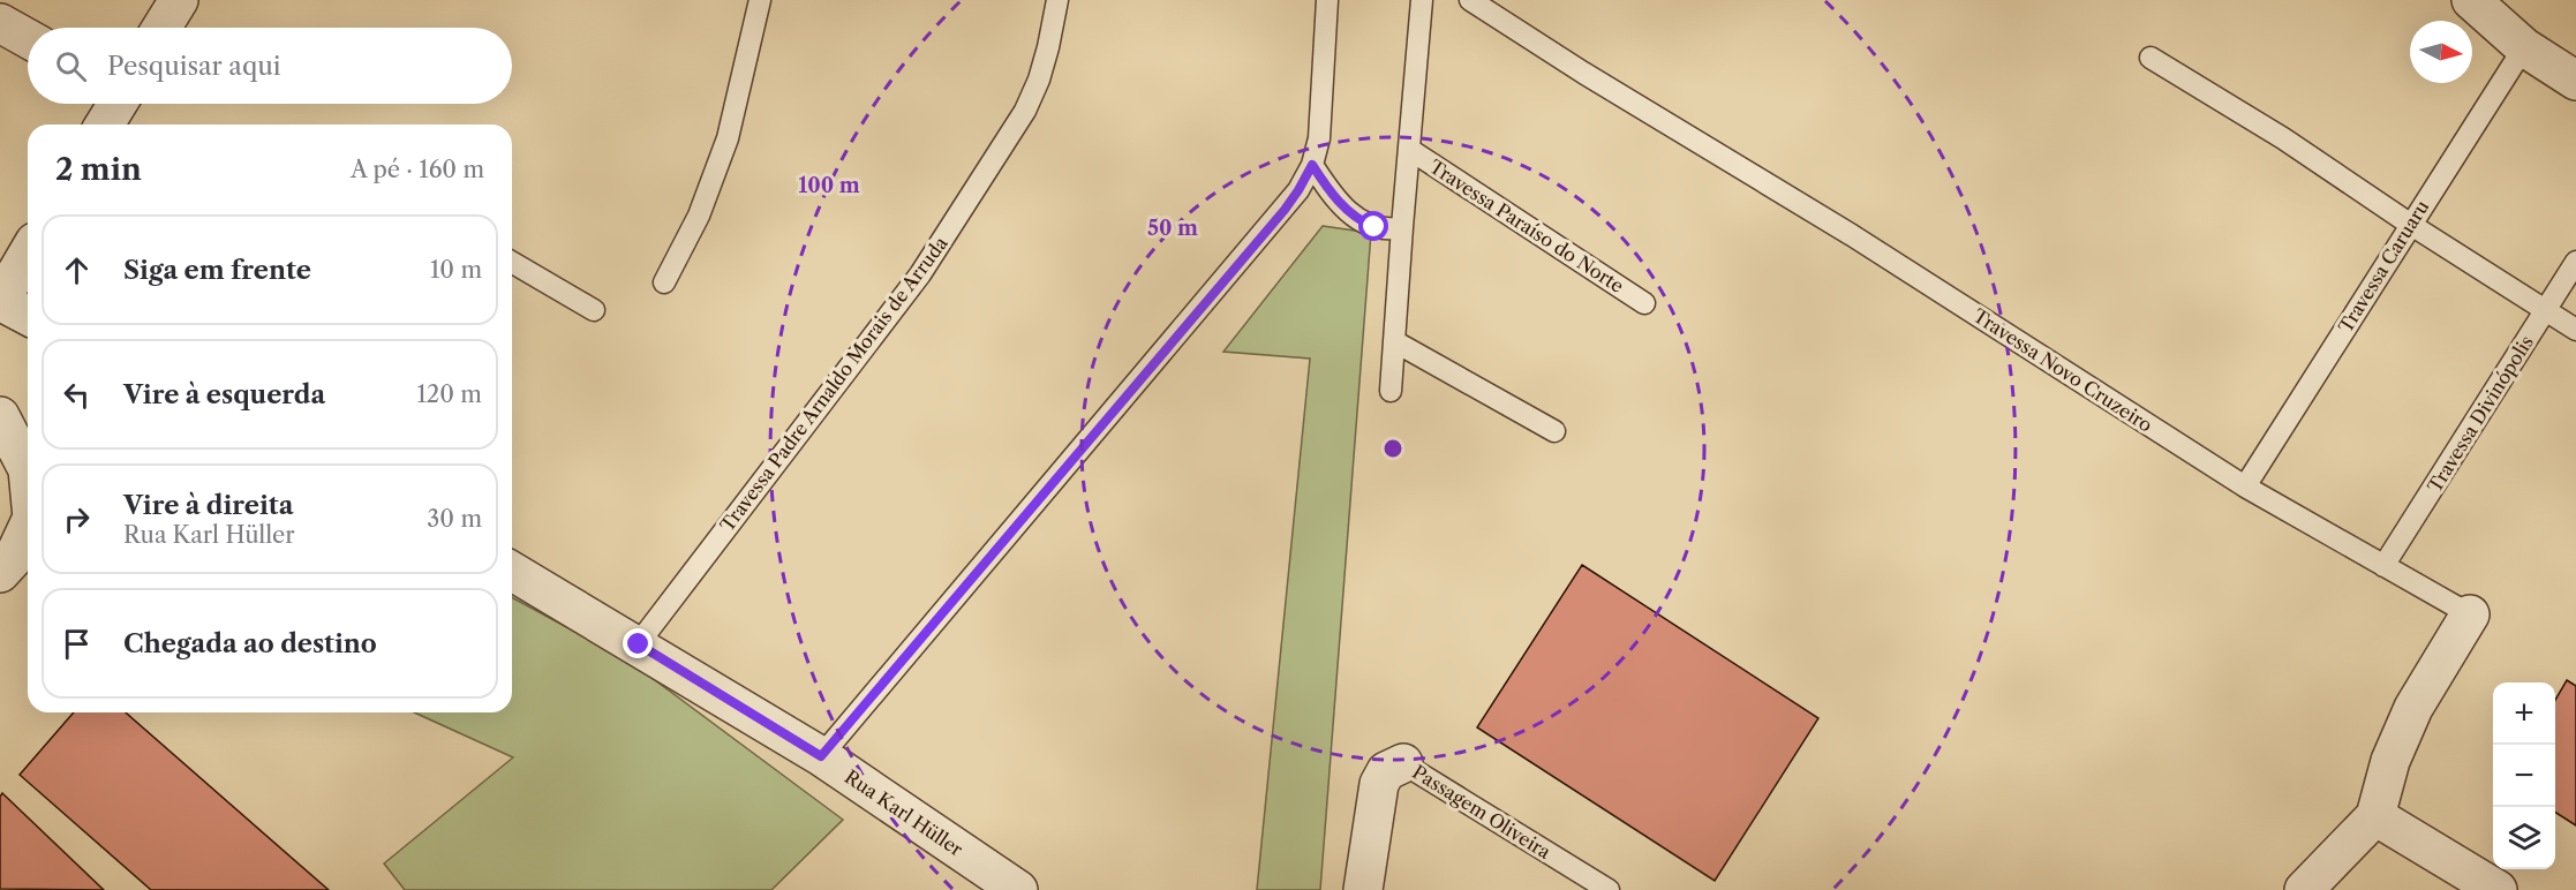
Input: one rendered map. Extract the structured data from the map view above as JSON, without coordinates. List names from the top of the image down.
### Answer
{
  "streets": {
    "street": ["Travessa Novo Cruzeiro", "Rua Karl Hüller"],
    "lane": [
      "Travessa Paraíso do Norte",
      "Travessa Caruaru",
      "Travessa Padre Arnaldo Morais de Arruda",
      "Travessa Divinópolis",
      "Passagem Oliveira"
    ]
  },
  "crossings": [
    ["Travessa Caruaru", "Travessa Novo Cruzeiro"],
    ["Travessa Novo Cruzeiro", "Travessa Divinópolis"],
    ["Travessa Padre Arnaldo Morais de Arruda", "Rua Karl Hüller"]
  ],
  "north": "right",
  "page": {
    "search": "Pesquisar aqui",
    "heading": ["2 min", "A pé · 160 m"],
    "list": [
      ["Siga em frente", "10 m"],
      ["Vire à esquerda", "120 m"],
      ["Vire à direita", "Rua Karl Hüller", "30 m"],
      "Chegada ao destino"
    ],
    "map_buttons": ["+", "−"]
  },
  "rings": ["100 m", "50 m"]
}
